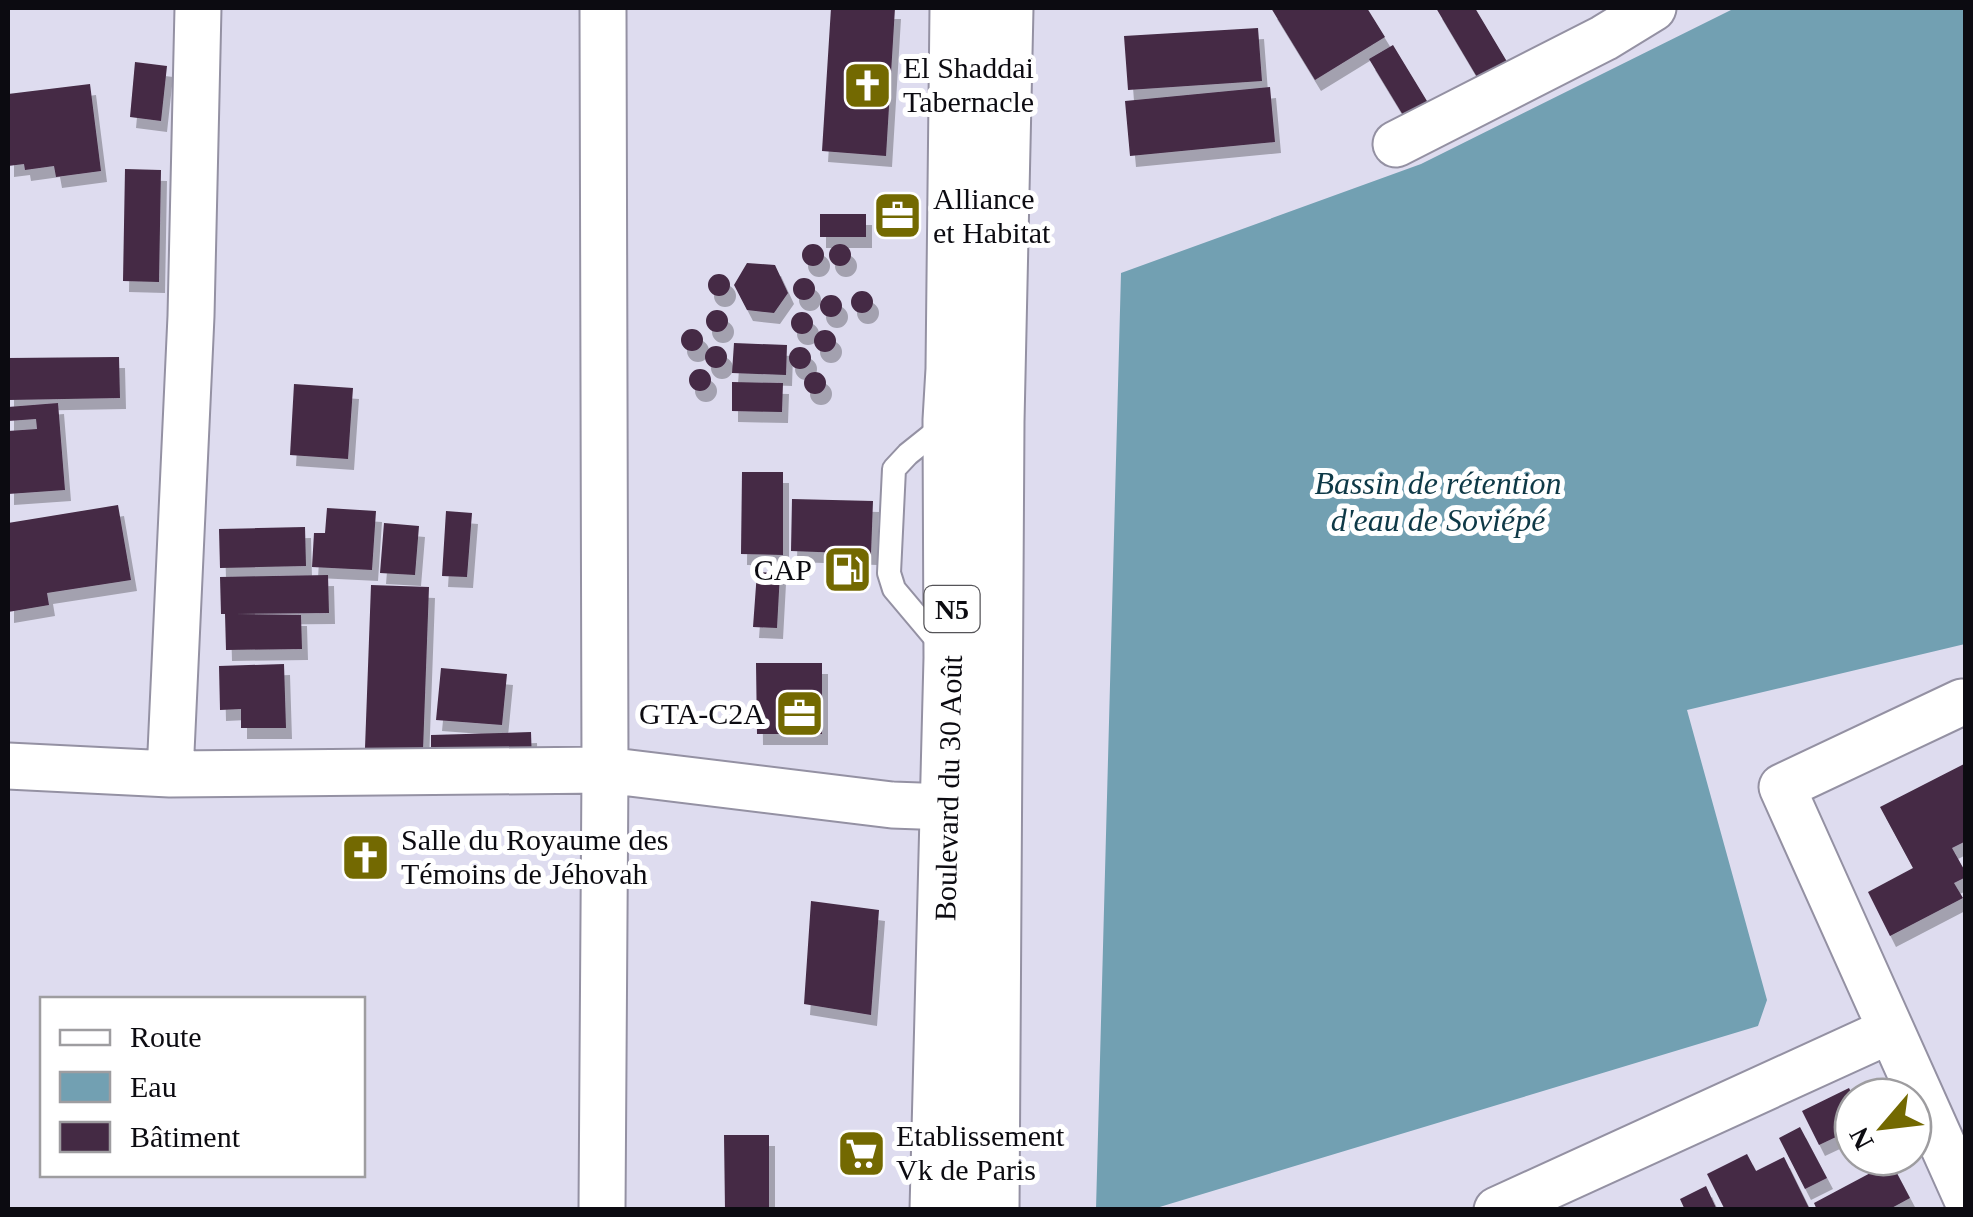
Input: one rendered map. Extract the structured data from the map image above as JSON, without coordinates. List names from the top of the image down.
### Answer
{
  "streets": {
    "highway": ["N5", "Boulevard du 30 Août"]
  },
  "water": ["Bassin de rétention d'eau de Soviépé"],
  "places": {
    "church": ["El Shaddai Tabernacle", "Salle du Royaume des Témoins de Jéhovah"],
    "office": ["Alliance et Habitat", "GTA-C2A"],
    "fuel station": ["CAP"],
    "supermarket": ["Etablissement Vk de Paris"]
  },
  "legend": ["Route", "Eau", "Bâtiment"],
  "north": "bottom left"
}
